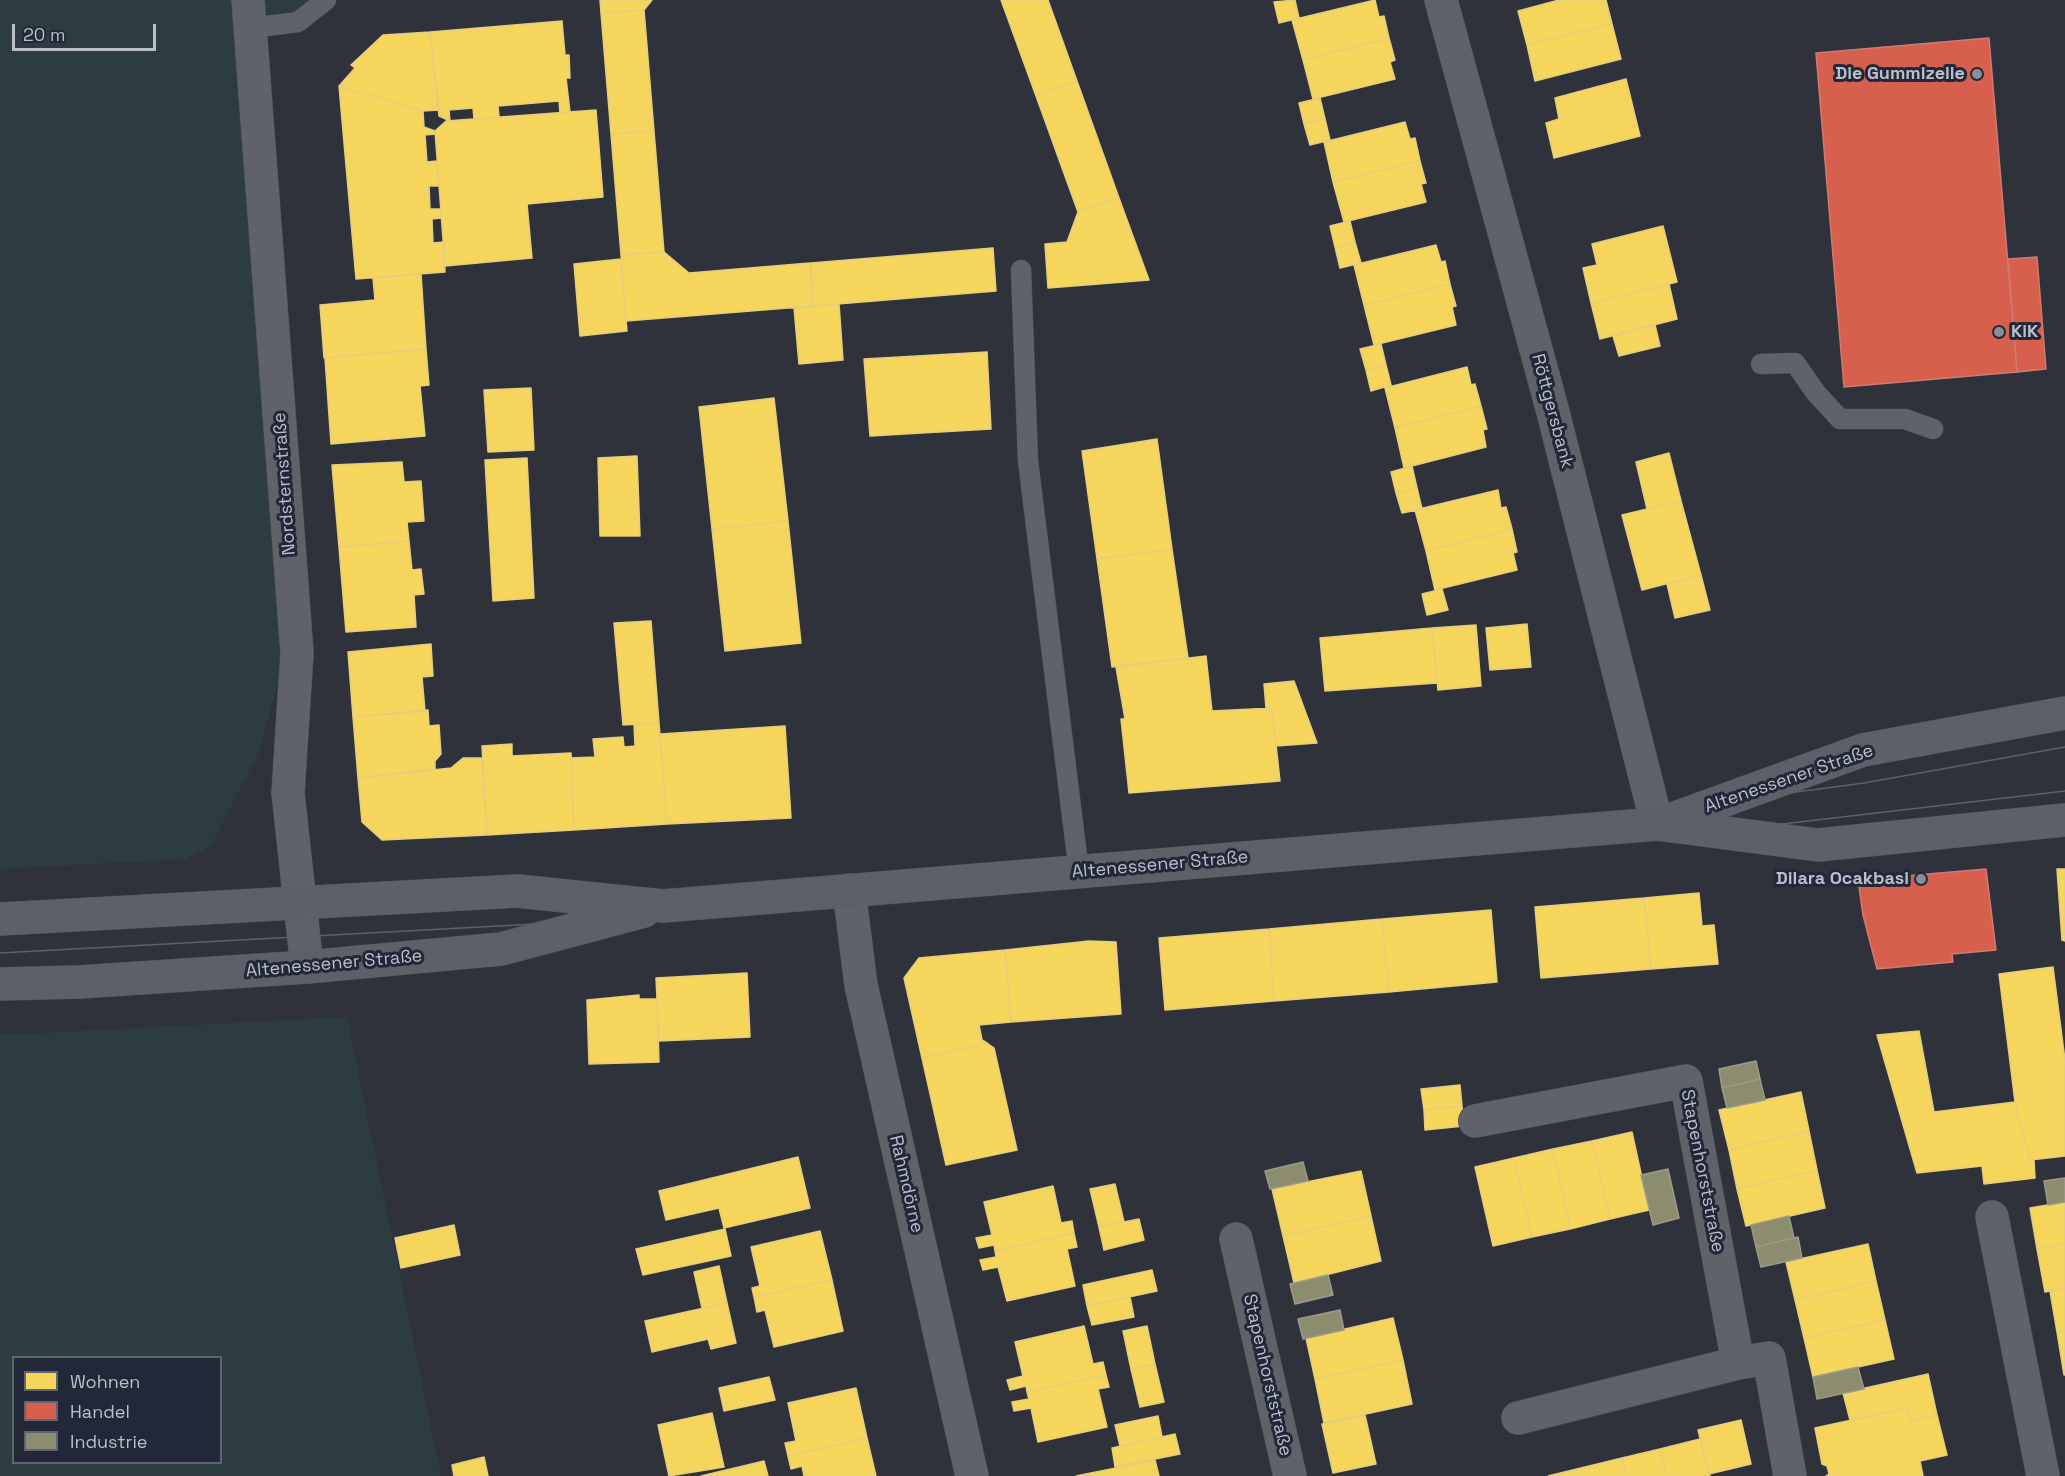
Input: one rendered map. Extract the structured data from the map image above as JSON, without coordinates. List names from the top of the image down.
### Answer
{
  "streets": {
    "main road": ["Altenessener Straße"],
    "street": [
      "Röttgersbank",
      "Nordsternstraße",
      "Stapenhorststraße",
      "Rahmdörne"
    ]
  },
  "crossings": [
    ["Röttgersbank", "Altenessener Straße"],
    ["Nordsternstraße", "Altenessener Straße"],
    ["Altenessener Straße", "Rahmdörne"]
  ],
  "places": ["Die Gummizelle", "KiK", "Dilara Ocakbasi"],
  "legend": ["Wohnen", "Handel", "Industrie"],
  "scale_bar": "20 m"
}
